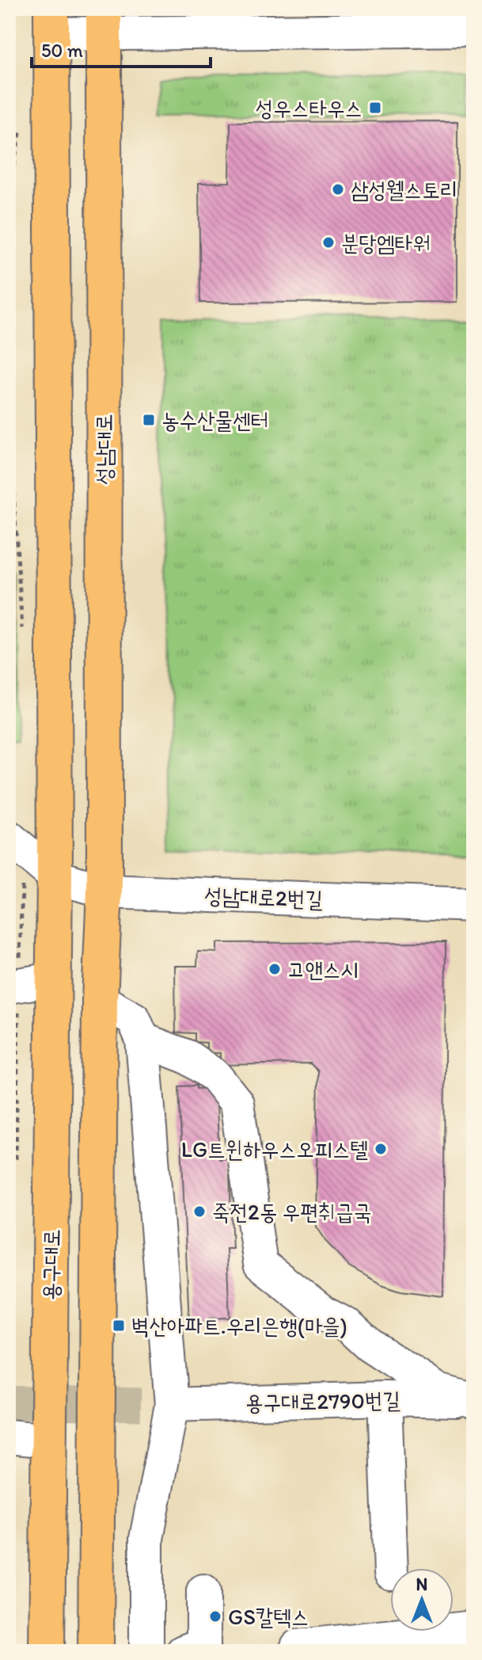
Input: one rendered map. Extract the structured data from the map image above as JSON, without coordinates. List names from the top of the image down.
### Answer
{
  "streets": {
    "main road": ["성남대로", "용구대로"],
    "street": ["성남대로2번길", "용구대로2790번길"]
  },
  "crossings": [
    ["성남대로", "성남대로2번길"],
    ["성남대로", "용구대로"],
    ["성남대로2번길", "용구대로"]
  ],
  "places": {
    "transit": ["성우스타우스", "농수산물센터", "벽산아파트.우리은행(마을)"],
    "other": [
      "삼성웰스토리",
      "분당엠타워",
      "고앤스시",
      "LG트윈하우스오피스텔",
      "죽전2동 우편취급국",
      "GS칼텍스"
    ]
  },
  "scale_bar": "50 m",
  "north": "top"
}
